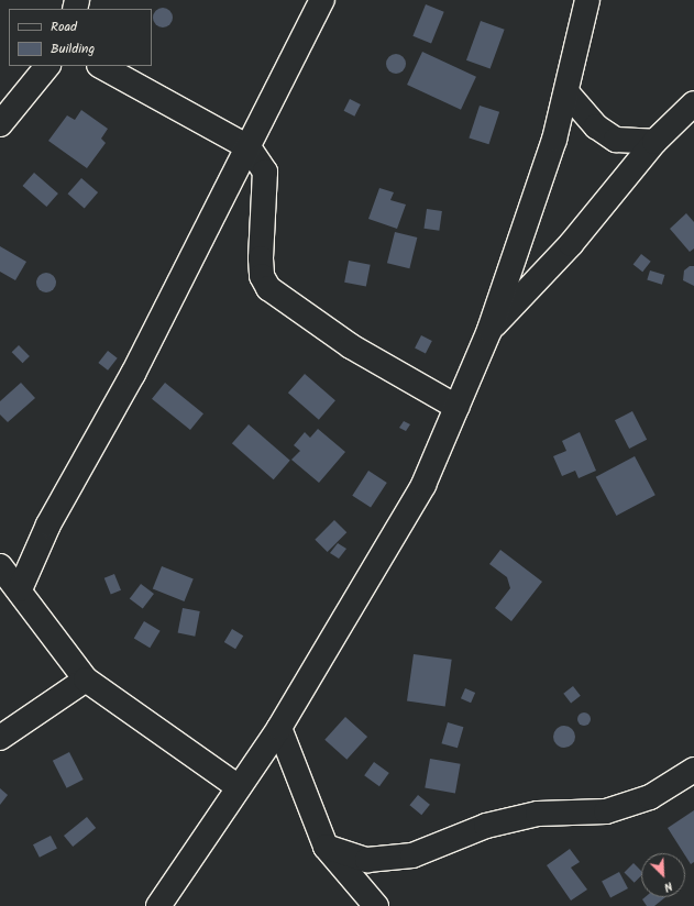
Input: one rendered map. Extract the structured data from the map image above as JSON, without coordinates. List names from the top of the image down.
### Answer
{
  "legend": ["Road", "Building"],
  "north": "bottom right"
}
